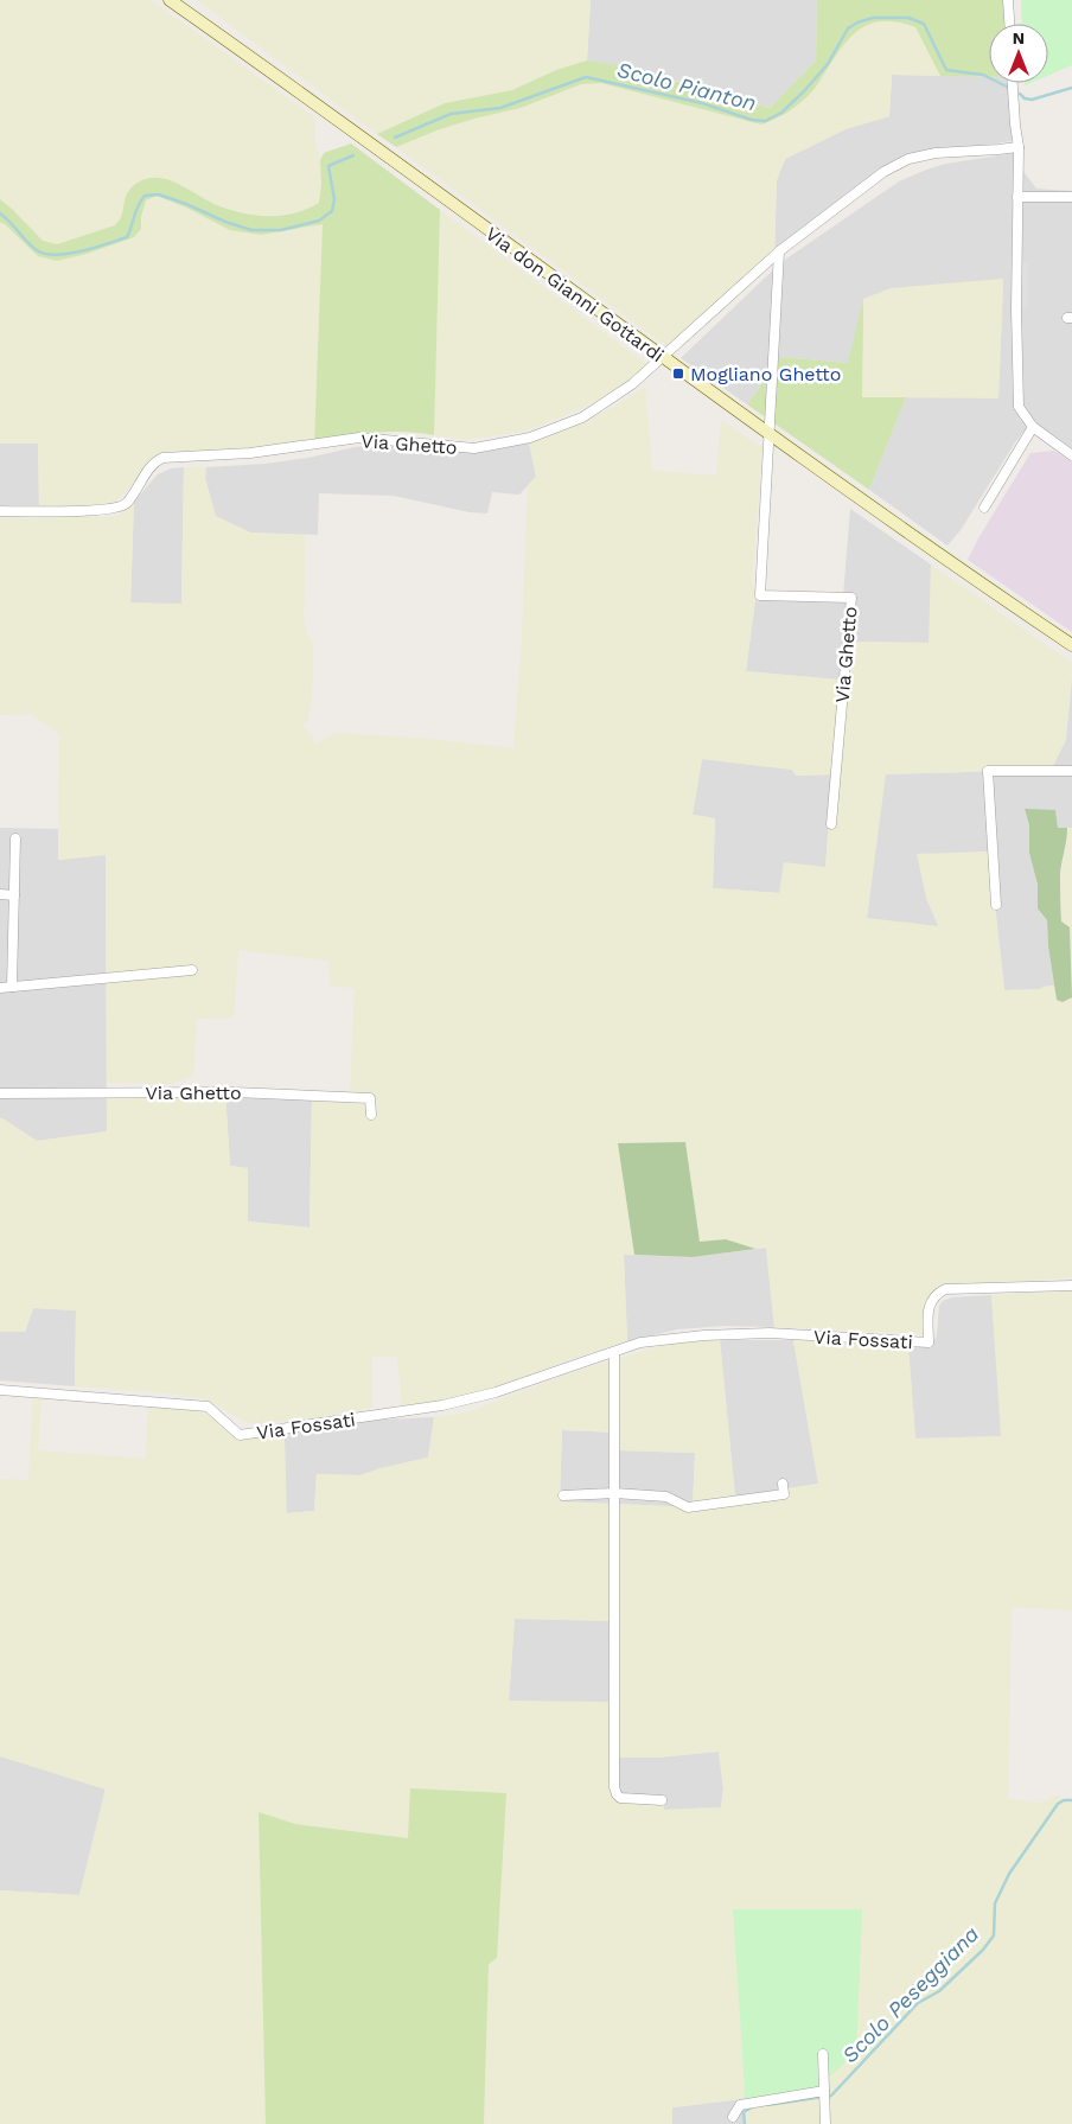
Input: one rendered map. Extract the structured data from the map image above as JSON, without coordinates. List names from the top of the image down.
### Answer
{
  "streets": {
    "main road": ["Via don Gianni Gottardi"],
    "street": ["Via Ghetto", "Via Fossati"]
  },
  "crossings": [
    ["Via don Gianni Gottardi", "Via Ghetto"]
  ],
  "water": ["Scolo Pianton", "Scolo Peseggiana"],
  "places": {
    "transit": ["Mogliano Ghetto"]
  },
  "north": "top"
}
